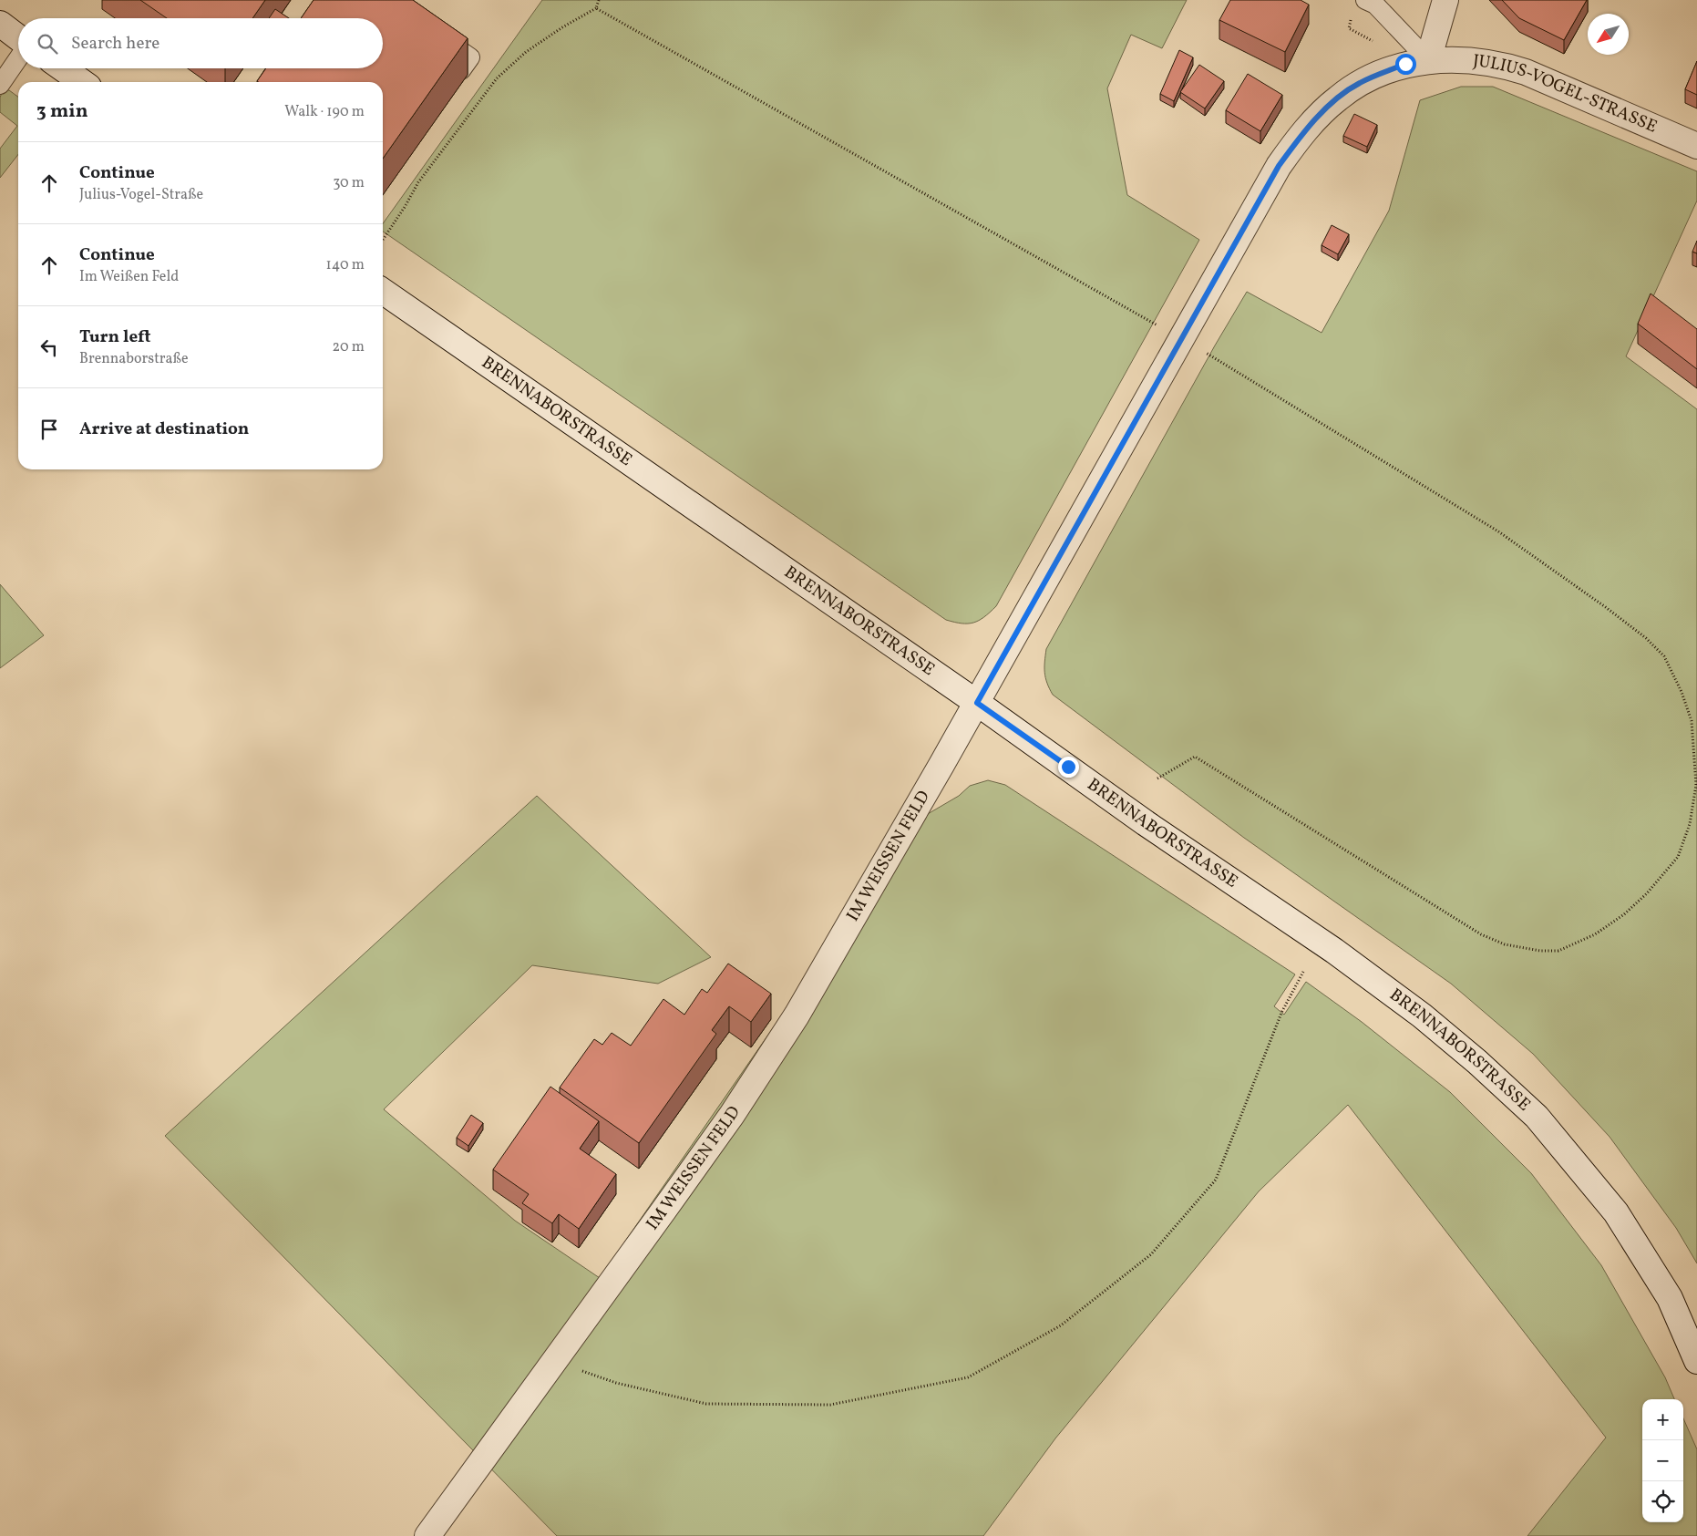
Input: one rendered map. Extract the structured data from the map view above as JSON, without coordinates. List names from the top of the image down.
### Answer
{
  "streets": {
    "street": ["JULIUS-VOGEL-STRASSE", "BRENNABORSTRASSE", "IM WEISSEN FELD"]
  },
  "crossings": [
    ["JULIUS-VOGEL-STRASSE", "IM WEISSEN FELD"],
    ["BRENNABORSTRASSE", "IM WEISSEN FELD"]
  ],
  "north": "bottom left",
  "page": {
    "search": "Search here",
    "heading": ["3 min", "Walk · 190 m"],
    "list": [
      ["Continue", "Julius-Vogel-Straße", "30 m"],
      ["Continue", "Im Weißen Feld", "140 m"],
      ["Turn left", "Brennaborstraße", "20 m"],
      "Arrive at destination"
    ],
    "map_buttons": ["+", "−"]
  }
}
